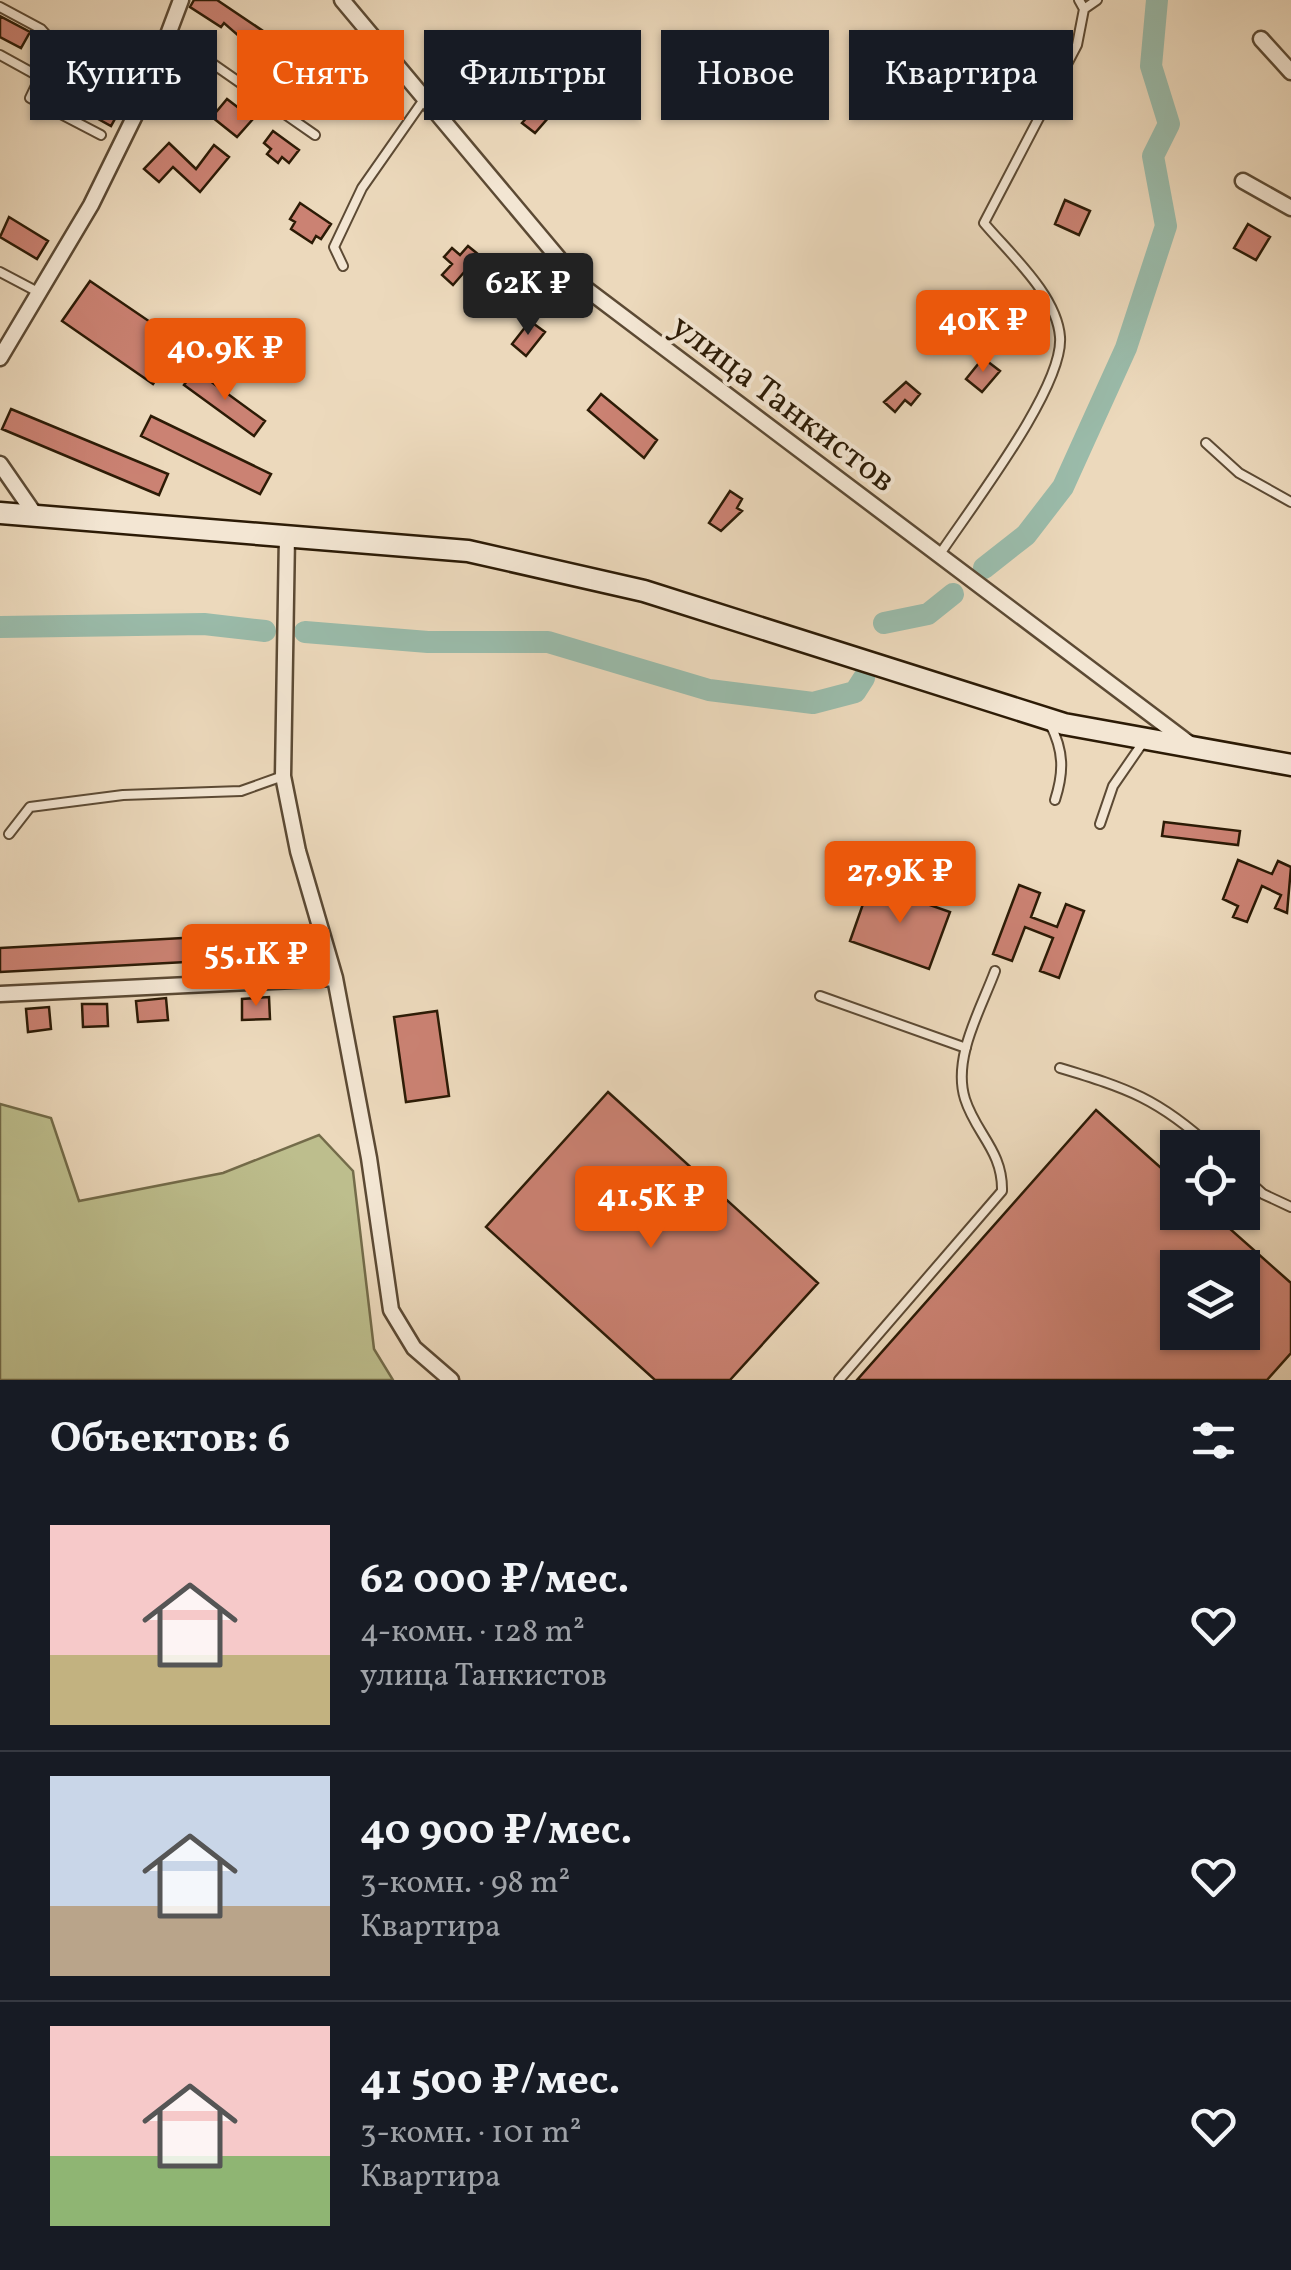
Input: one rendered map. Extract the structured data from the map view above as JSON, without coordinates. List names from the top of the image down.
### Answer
{
  "streets": {
    "street": ["улица Танкистов"]
  },
  "page": {
    "chip": [
      "Купить",
      "Снять",
      "Фильтры",
      "Новое",
      "Квартира"
    ],
    "price": [
      "62K ₽",
      "40K ₽",
      "40.9K ₽",
      "27.9K ₽",
      "55.1K ₽",
      "41.5K ₽"
    ],
    "heading": "Объектов: 6",
    "list": [
      {
        "name": "62 000 ₽/мес.",
        "note": "4-комн. · 128 m² · улица Танкистов"
      },
      {
        "name": "40 900 ₽/мес.",
        "note": "3-комн. · 98 m² · Квартира"
      },
      {
        "name": "41 500 ₽/мес.",
        "note": "3-комн. · 101 m² · Квартира"
      }
    ]
  }
}
